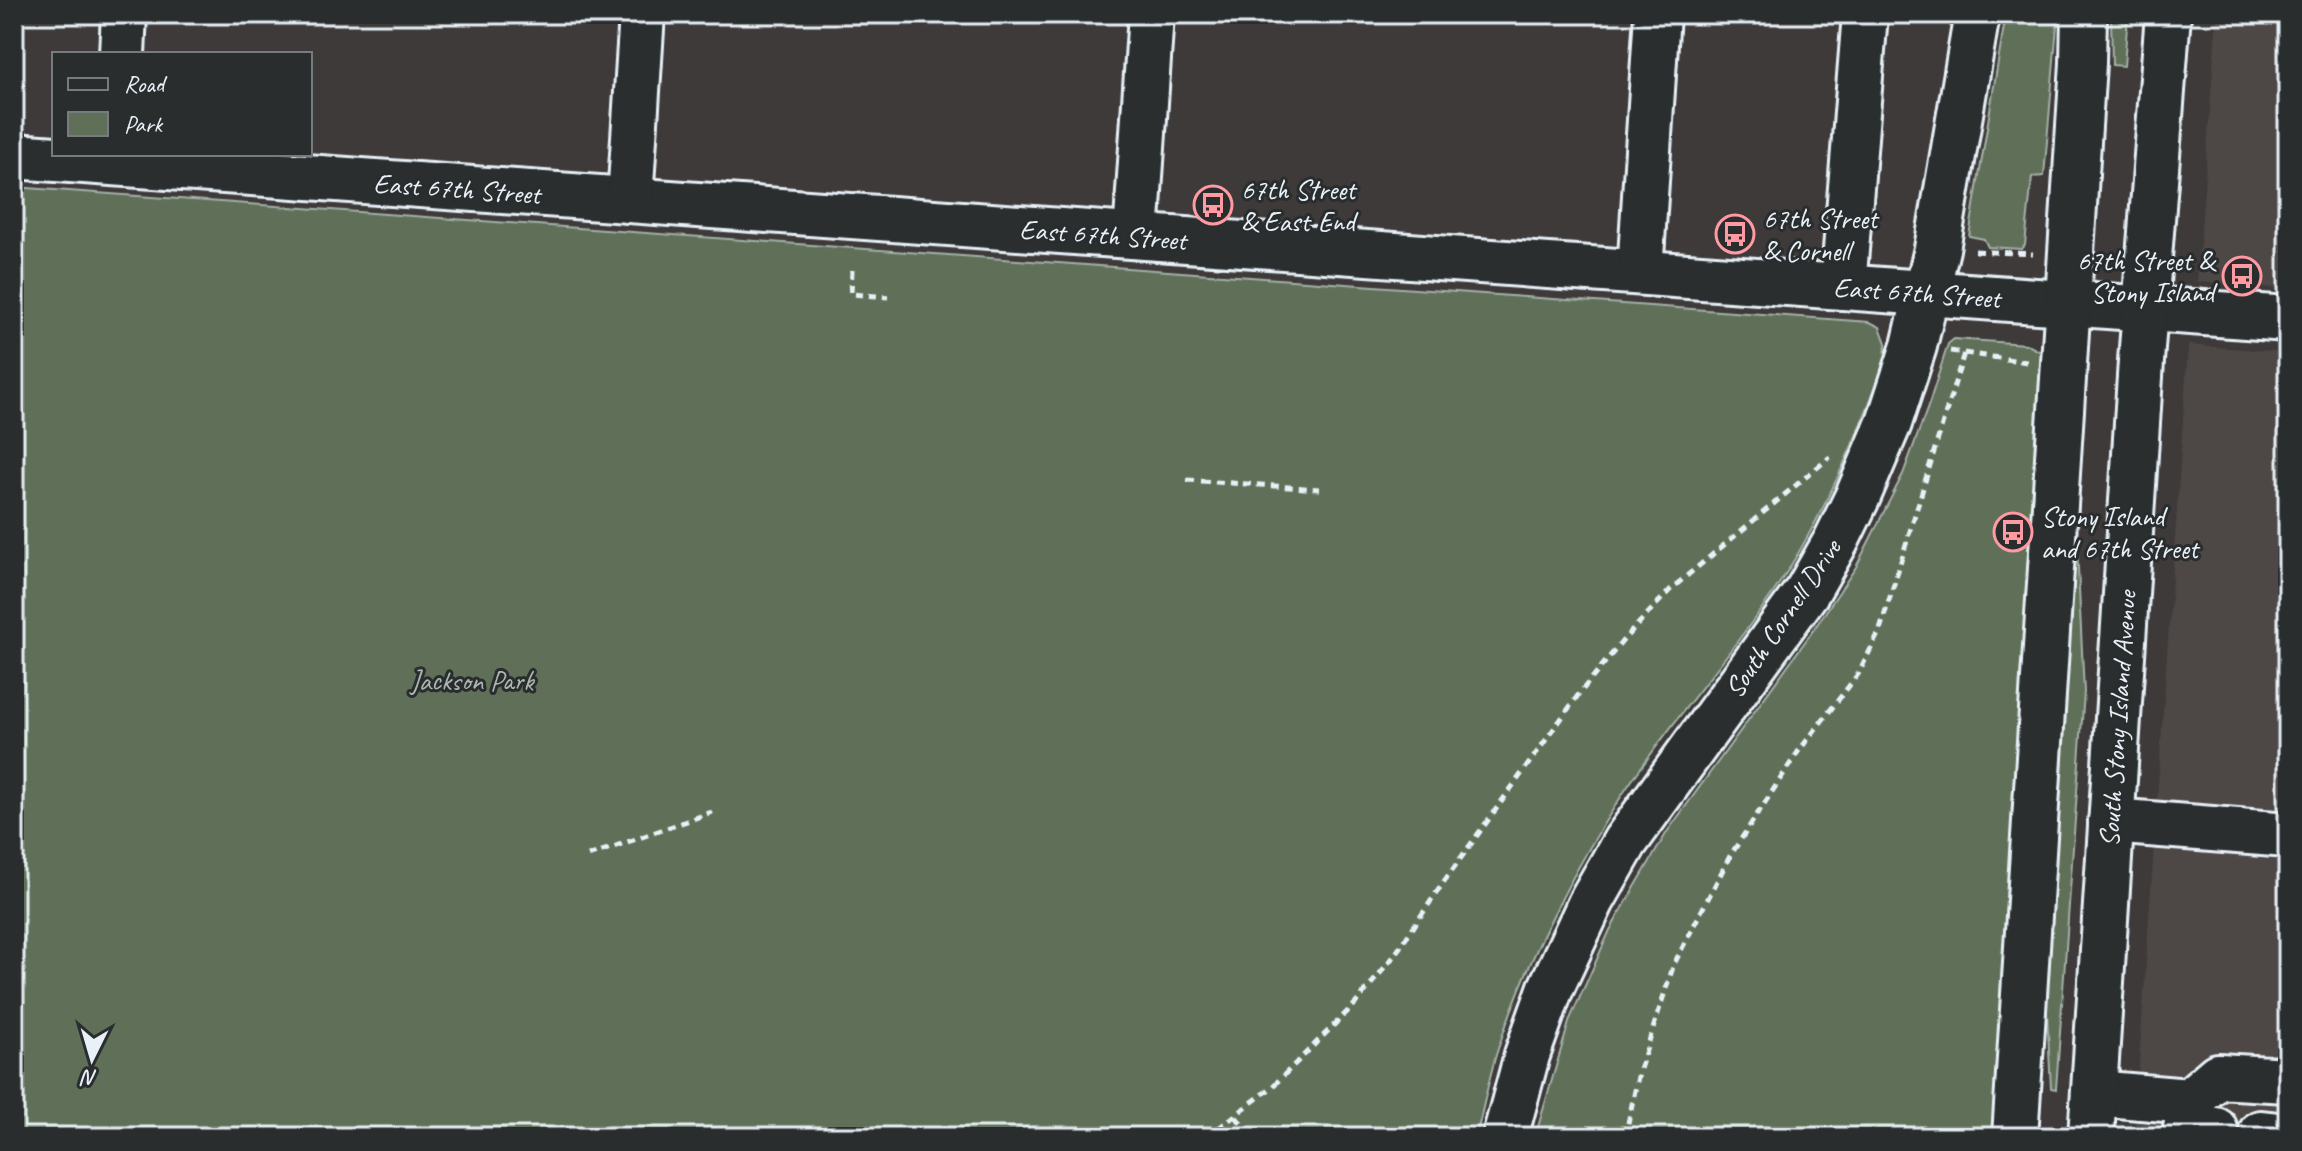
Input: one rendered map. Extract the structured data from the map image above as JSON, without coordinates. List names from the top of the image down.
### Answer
{
  "streets": {
    "main road": ["East 67th Street", "South Cornell Drive", "South Stony Island Avenue"]
  },
  "crossings": [
    ["East 67th Street", "South Cornell Drive"],
    ["East 67th Street", "South Stony Island Avenue"]
  ],
  "parks": ["Jackson Park"],
  "places": {
    "bus stop": [
      "67th Street & East End",
      "67th Street & Cornell",
      "67th Street & Stony Island",
      "Stony Island and 67th Street"
    ]
  },
  "legend": ["Road", "Park"],
  "north": "bottom"
}
